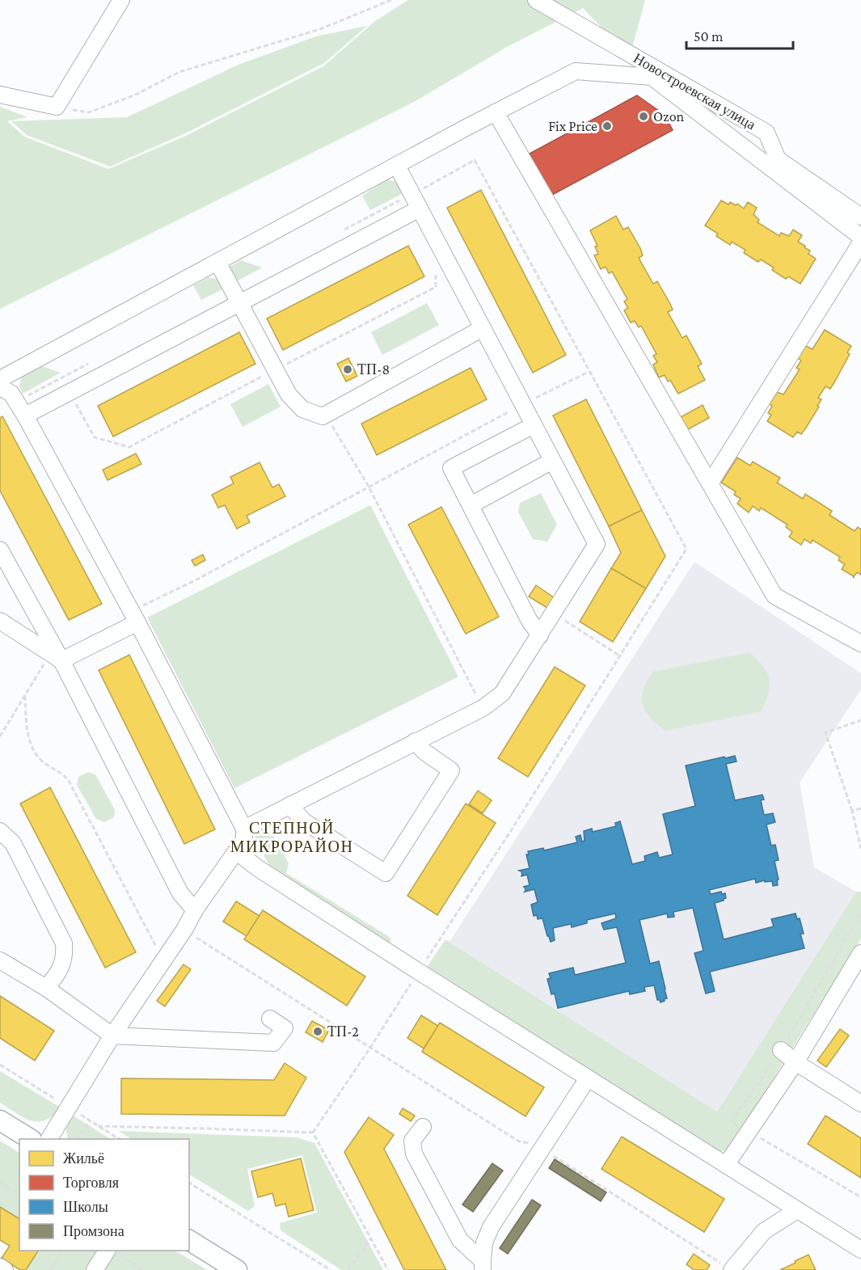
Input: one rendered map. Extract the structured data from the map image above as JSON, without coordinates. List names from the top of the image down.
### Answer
{
  "streets": {
    "street": ["Новостроевская улица"]
  },
  "districts": ["СТЕПНОЙ МИКРОРАЙОН"],
  "places": [
    "Ozon",
    "Fix Price",
    "ТП-8",
    "ТП-2"
  ],
  "legend": [
    "Жильё",
    "Торговля",
    "Школы",
    "Промзона"
  ],
  "scale_bar": "50 m"
}
